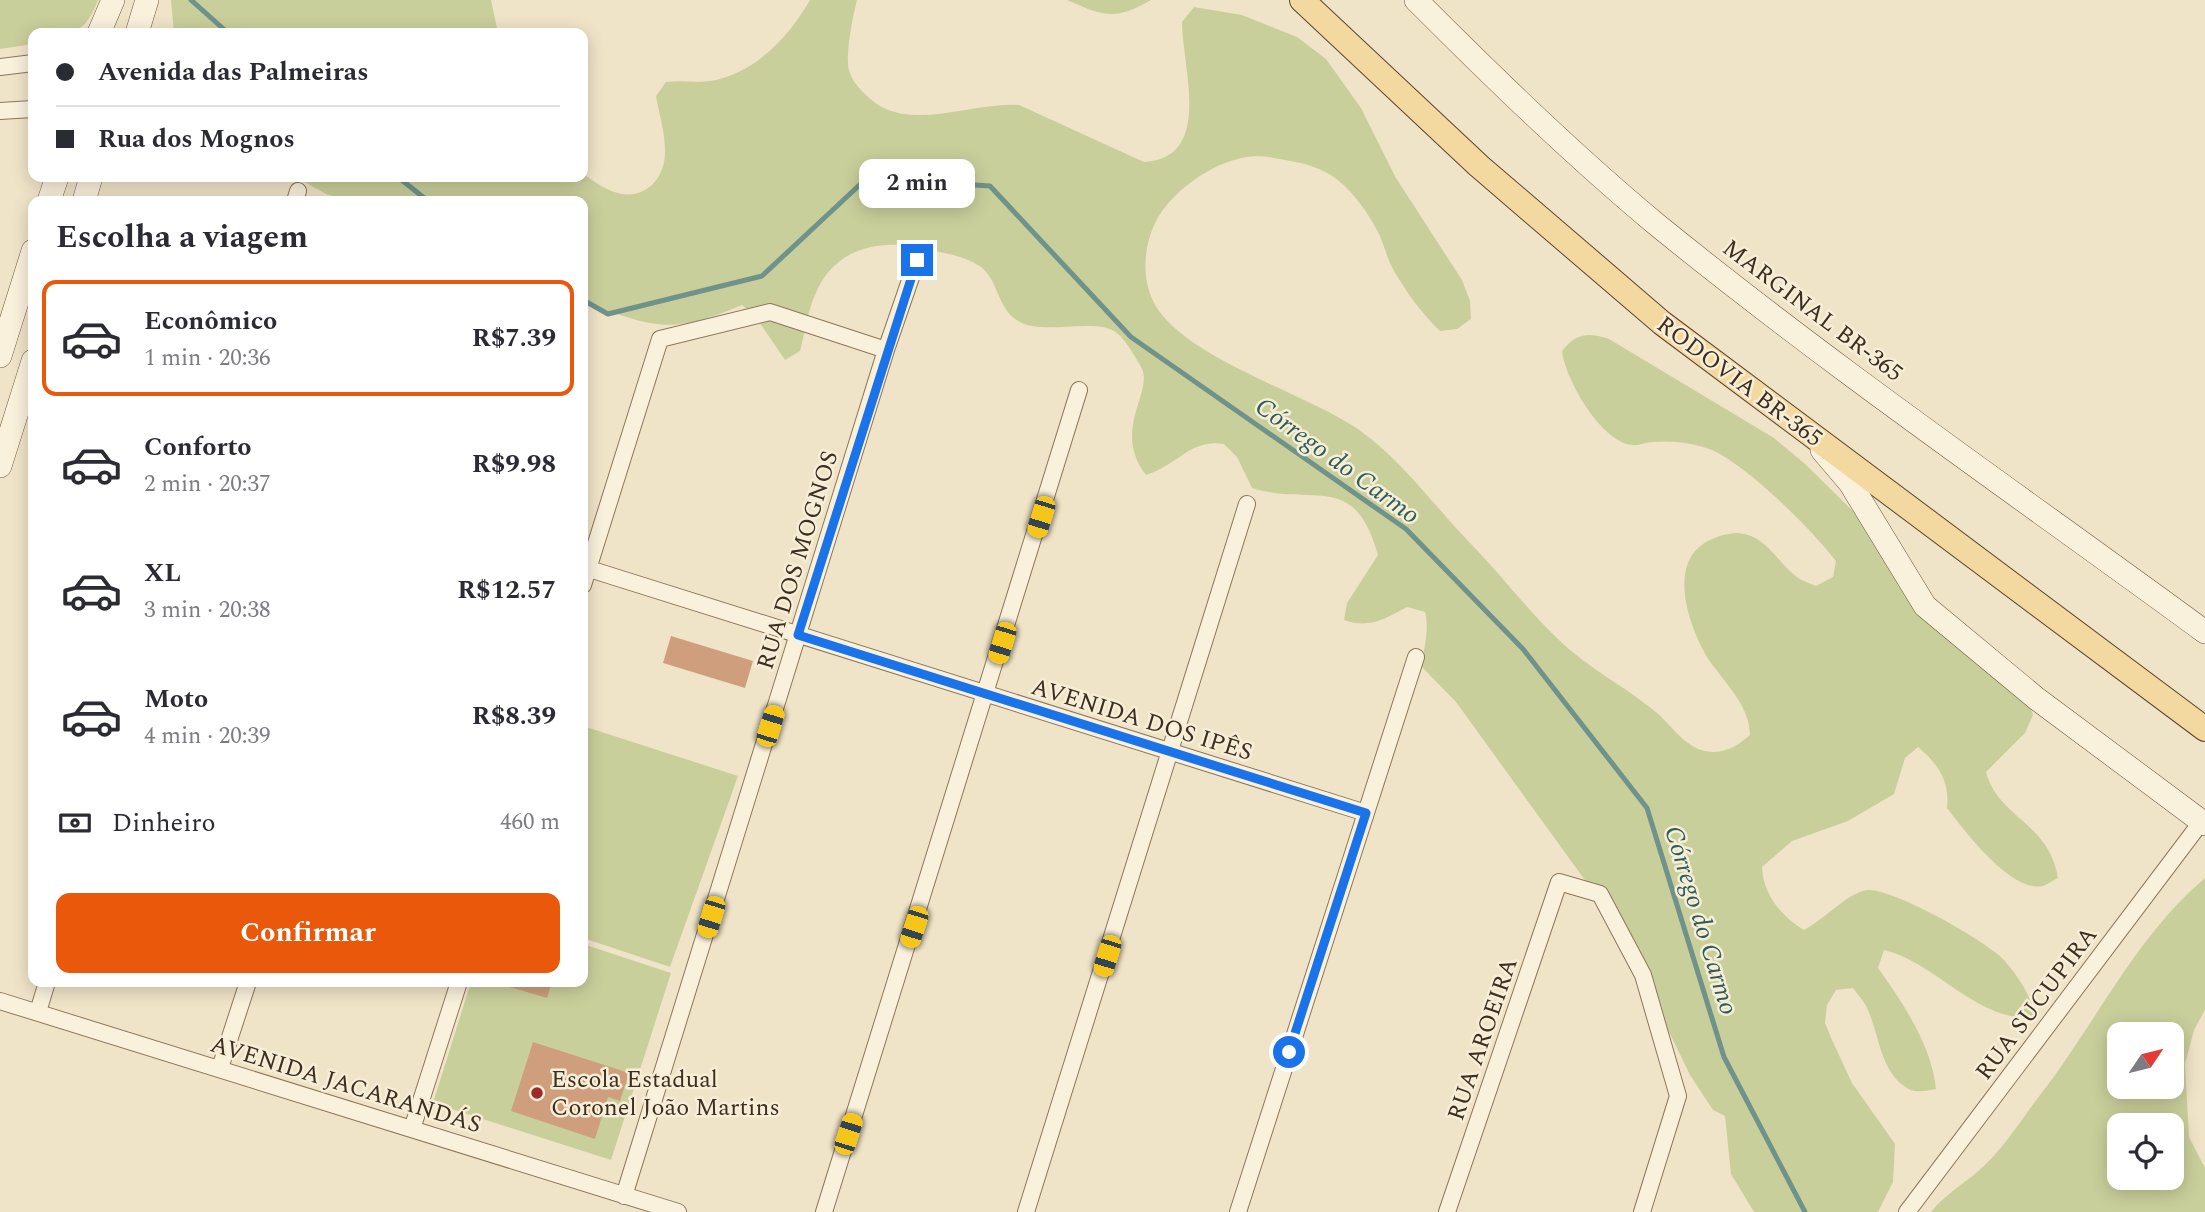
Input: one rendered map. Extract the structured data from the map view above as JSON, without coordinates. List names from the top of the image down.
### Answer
{
  "streets": {
    "main road": ["RODOVIA BR-365"],
    "street": [
      "MARGINAL BR-365",
      "RUA DOS MOGNOS",
      "AVENIDA DOS IPÊS",
      "RUA SUCUPIRA",
      "RUA AROEIRA",
      "AVENIDA JACARANDÁS"
    ]
  },
  "crossings": [
    ["RUA DOS MOGNOS", "AVENIDA DOS IPÊS"],
    ["RUA DOS MOGNOS", "AVENIDA JACARANDÁS"]
  ],
  "water": ["Córrego do Carmo"],
  "places": ["Escola Estadual Coronel João Martins"],
  "north": "top right",
  "page": {
    "banner": ["Avenida das Palmeiras", "Rua dos Mognos"],
    "bubble": "2 min",
    "heading": "Escolha a viagem",
    "list": [
      {
        "name": "Econômico",
        "note": "1 min · 20:36",
        "value": "R$7.39"
      },
      {
        "name": "Conforto",
        "note": "2 min · 20:37",
        "value": "R$9.98"
      },
      {
        "name": "XL",
        "note": "3 min · 20:38",
        "value": "R$12.57"
      },
      {
        "name": "Moto",
        "note": "4 min · 20:39",
        "value": "R$8.39"
      }
    ],
    "pay": ["Dinheiro", "460 m"],
    "buttons": "Confirmar"
  }
}
